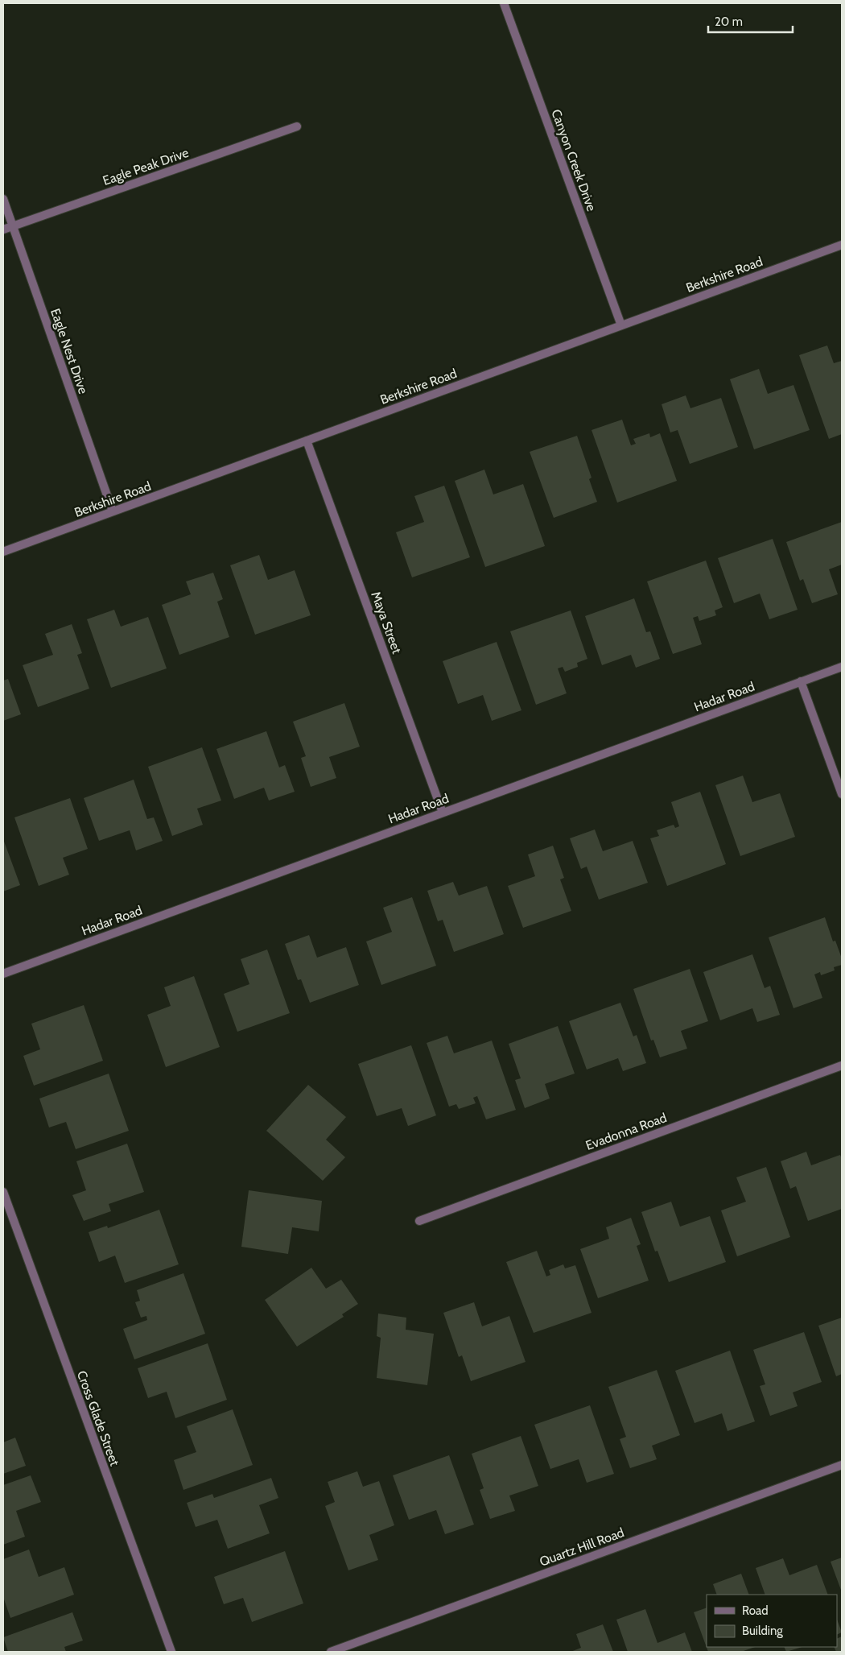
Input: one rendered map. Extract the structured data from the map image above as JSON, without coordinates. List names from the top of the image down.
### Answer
{
  "streets": {
    "street": [
      "Canyon Creek Drive",
      "Eagle Peak Drive",
      "Berkshire Road",
      "Eagle Nest Drive",
      "Maya Street",
      "Hadar Road",
      "Evadonna Road",
      "Cross Glade Street",
      "Quartz Hill Road"
    ]
  },
  "crossings": [
    ["Canyon Creek Drive", "Berkshire Road"],
    ["Eagle Peak Drive", "Eagle Nest Drive"],
    ["Berkshire Road", "Eagle Nest Drive"],
    ["Berkshire Road", "Maya Street"],
    ["Maya Street", "Hadar Road"]
  ],
  "legend": ["Road", "Building"],
  "scale_bar": "20 m"
}
